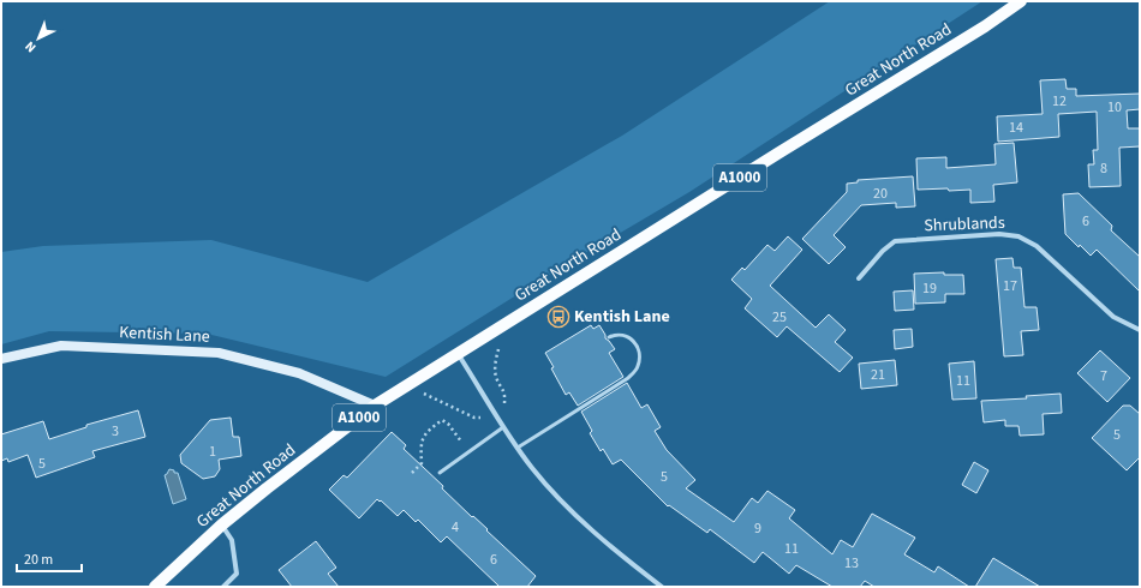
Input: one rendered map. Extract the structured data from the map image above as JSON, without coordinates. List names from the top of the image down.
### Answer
{
  "streets": {
    "main road": ["Great North Road", "A1000", "Kentish Lane"],
    "street": ["Shrublands"]
  },
  "crossings": [
    ["Great North Road", "Kentish Lane"]
  ],
  "places": {
    "bus stop": ["Kentish Lane"]
  },
  "house_numbers": [
    "12",
    "10",
    "14",
    "8",
    "20",
    "6",
    "17",
    "19",
    "25",
    "21",
    "7",
    "11",
    "3",
    "5",
    "1",
    "5",
    "5",
    "4",
    "9",
    "11",
    "6",
    "13"
  ],
  "scale_bar": "20 m",
  "north": "bottom left"
}
